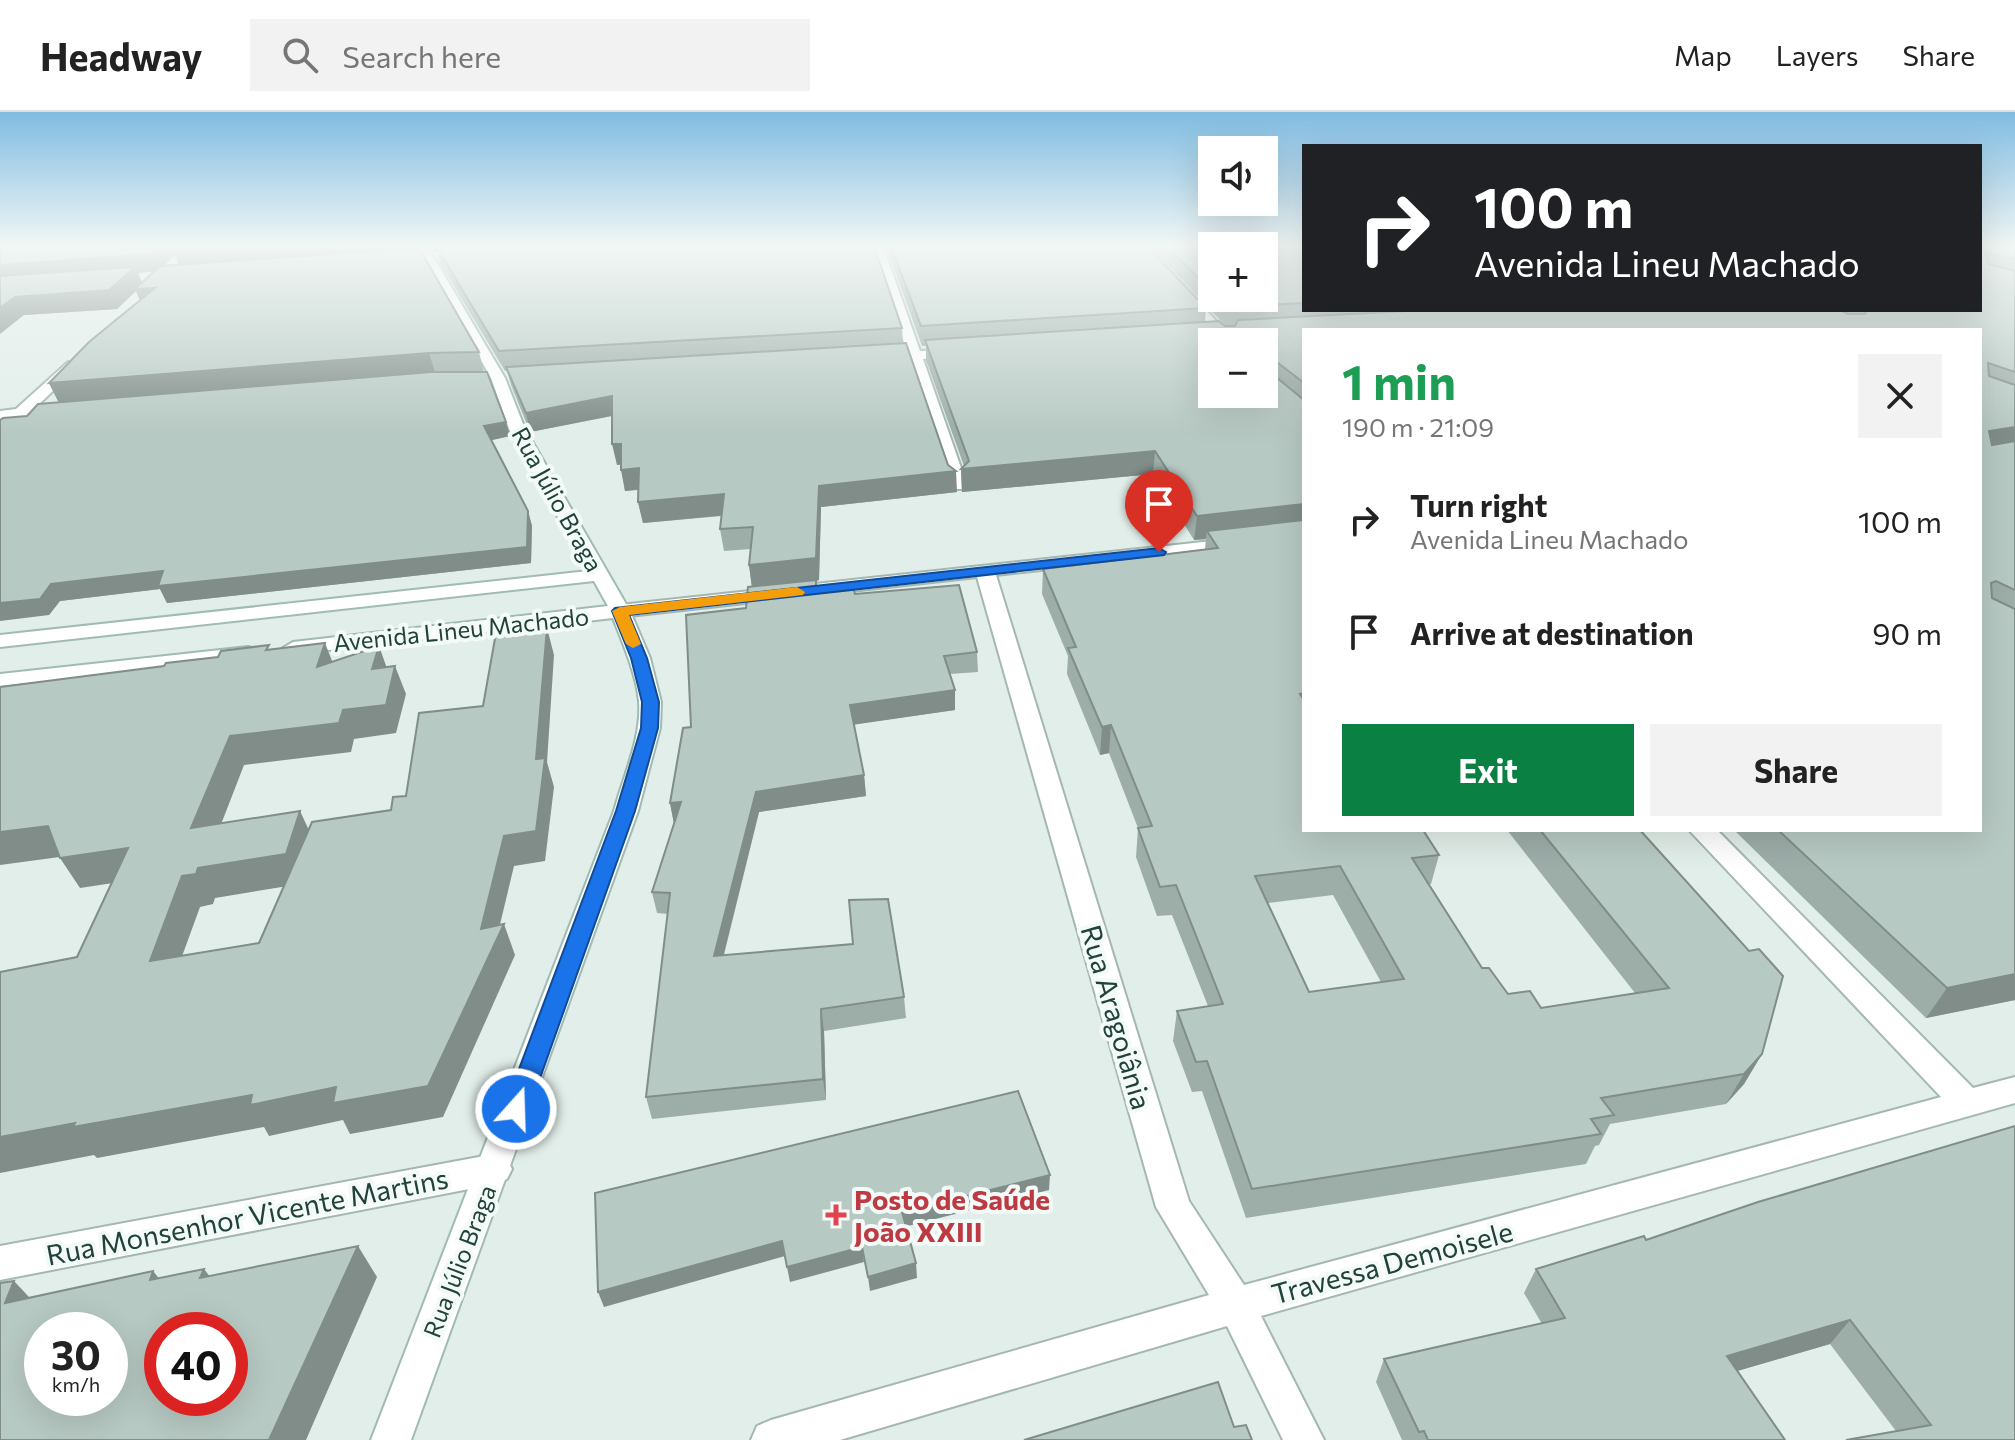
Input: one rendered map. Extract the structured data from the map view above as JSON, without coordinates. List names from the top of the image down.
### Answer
{
  "streets": {
    "street": [
      "Rua Júlio Braga",
      "Avenida Lineu Machado",
      "Rua Aragoiânia",
      "Rua Monsenhor Vicente Martins",
      "Travessa Demoisele"
    ]
  },
  "crossings": [
    ["Rua Júlio Braga", "Avenida Lineu Machado"],
    ["Rua Júlio Braga", "Rua Monsenhor Vicente Martins"],
    ["Avenida Lineu Machado", "Rua Aragoiânia"],
    ["Rua Aragoiânia", "Travessa Demoisele"]
  ],
  "places": {
    "health": ["Posto de Saúde João XXIII"]
  },
  "page": {
    "header": "Headway",
    "search": "Search here",
    "nav": ["Map", "Layers", "Share"],
    "map_buttons": ["+", "−"],
    "turn": ["100 m", "Avenida Lineu Machado"],
    "heading": ["1 min", "190 m · 21:09"],
    "list": [
      {
        "name": "Turn right",
        "note": "Avenida Lineu Machado",
        "value": "100 m"
      },
      {
        "name": "Arrive at destination",
        "value": "90 m"
      }
    ],
    "buttons": ["Exit", "Share"],
    "speed": "30 km/h",
    "limit": "40"
  }
}
